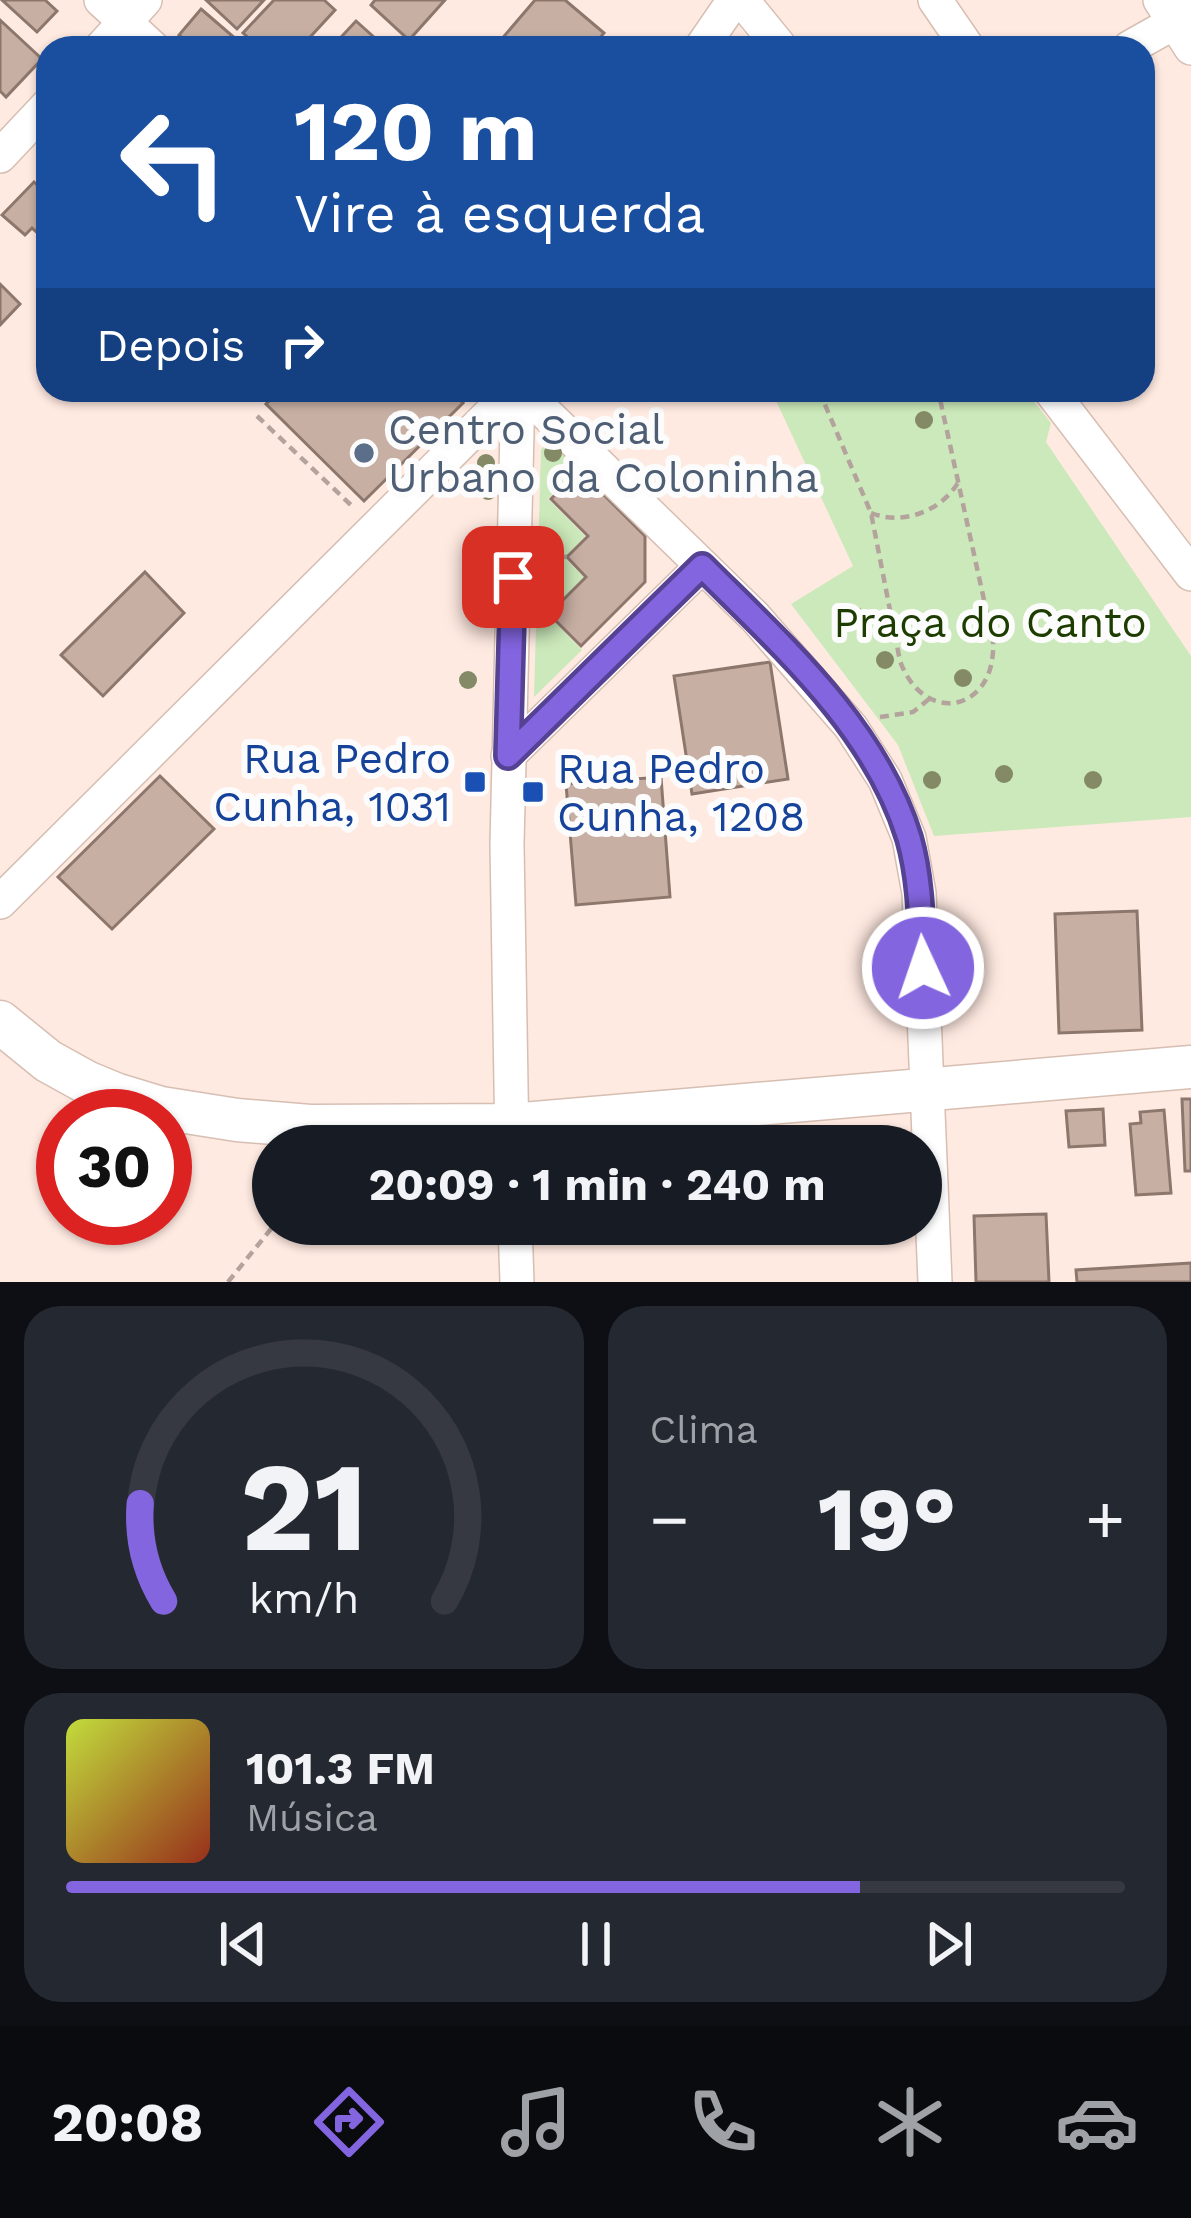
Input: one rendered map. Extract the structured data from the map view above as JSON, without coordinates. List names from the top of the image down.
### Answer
{
  "parks": ["Praça do Canto"],
  "places": {
    "other": ["Centro Social Urbano da Coloninha"],
    "transit": ["Rua Pedro Cunha, 1031", "Rua Pedro Cunha, 1208"]
  },
  "page": {
    "turn": ["120 m", "Vire à esquerda"],
    "then": "Depois",
    "limit": "30",
    "trip": "20:09 · 1 min · 240 m",
    "tile": "Clima",
    "heat": ["−", "19°", "+"],
    "song": ["101.3 FM", "Música"],
    "tabs": "20:08",
    "gauge": ["21", "km/h"]
  }
}
